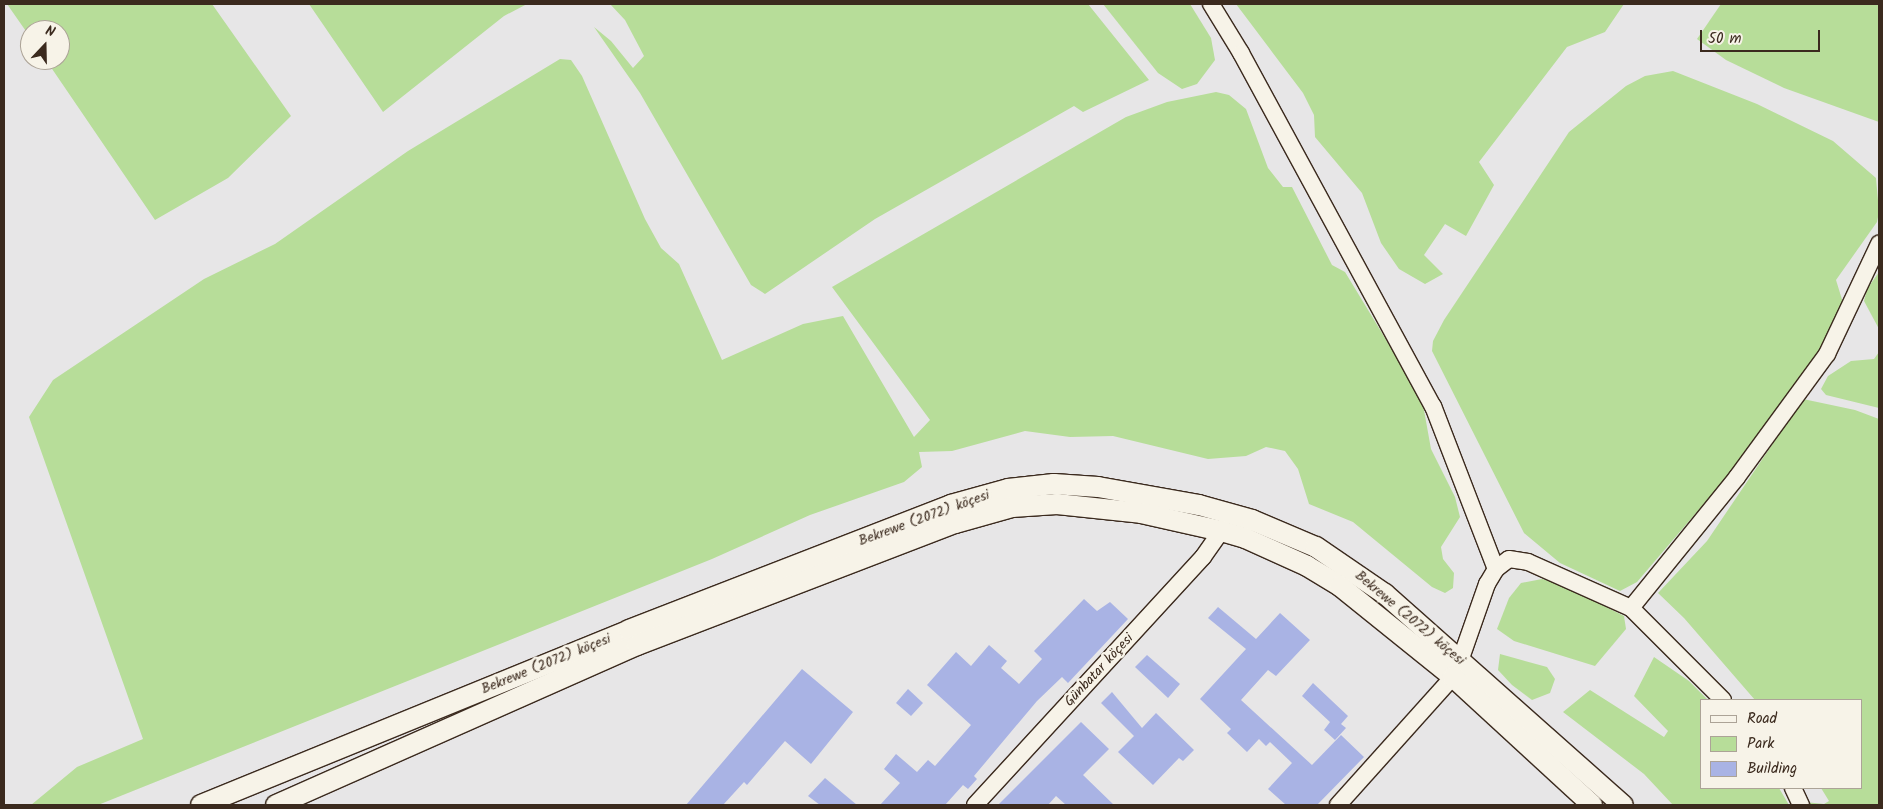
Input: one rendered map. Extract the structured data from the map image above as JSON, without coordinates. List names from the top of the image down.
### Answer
{
  "streets": {
    "main road": ["Bekrewe (2072) köçesi"],
    "street": ["Günbatar köçesi"]
  },
  "crossings": [
    ["Bekrewe (2072) köçesi", "Günbatar köçesi"]
  ],
  "legend": ["Road", "Park", "Building"],
  "scale_bar": "50 m",
  "north": "top"
}
